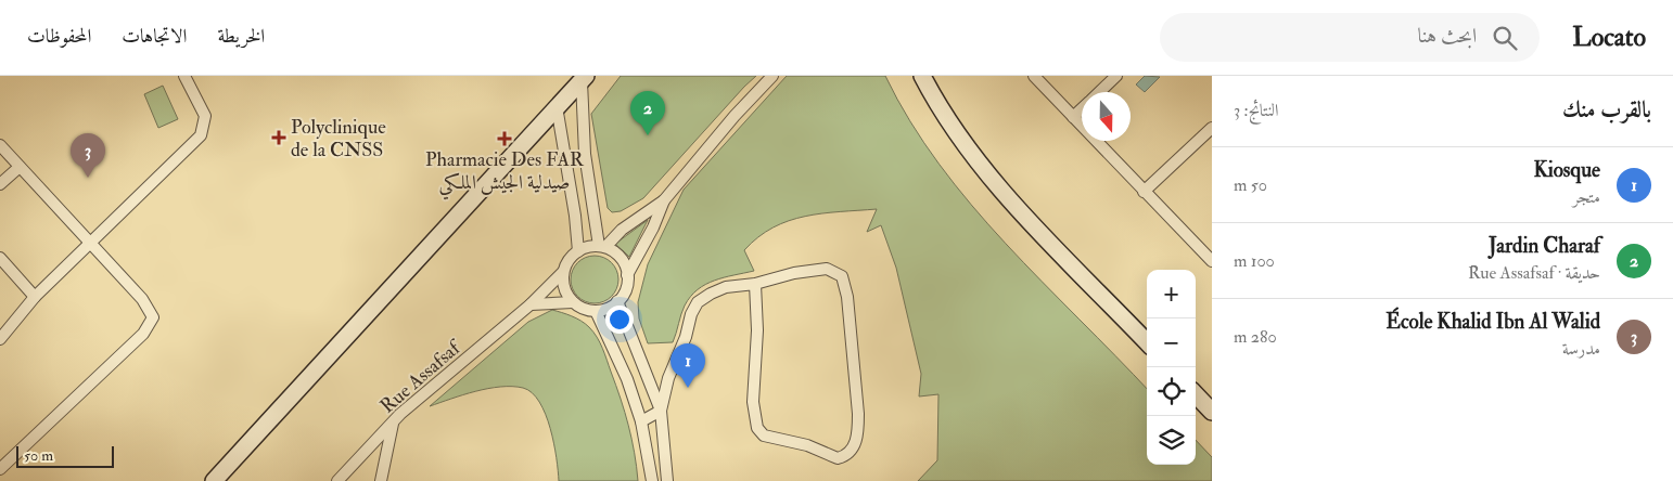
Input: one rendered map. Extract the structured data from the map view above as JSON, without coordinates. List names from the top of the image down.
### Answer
{
  "streets": {
    "street": ["Rue Assafsaf"]
  },
  "places": {
    "health": ["Polyclinique de la CNSS", "Pharmacie Des FAR صيدلية الجيش الملكي"]
  },
  "scale_bar": "50 m",
  "north": "bottom",
  "page": {
    "header": "Locato",
    "search": "ابحث هنا",
    "nav": ["الخريطة", "الاتجاهات", "المحفوظات"],
    "heading": ["بالقرب منك", "النتائج: 3"],
    "pins": ["2", "3", "1"],
    "list": [
      {
        "mark": "1",
        "name": "Kiosque",
        "note": "متجر",
        "value": "50 m"
      },
      {
        "mark": "2",
        "name": "Jardin Charaf",
        "note": "حديقة · Rue Assafsaf",
        "value": "100 m"
      },
      {
        "mark": "3",
        "name": "École Khalid Ibn Al Walid",
        "note": "مدرسة",
        "value": "280 m"
      }
    ],
    "map_buttons": ["+", "−"],
    "scale": "50 m"
  }
}
